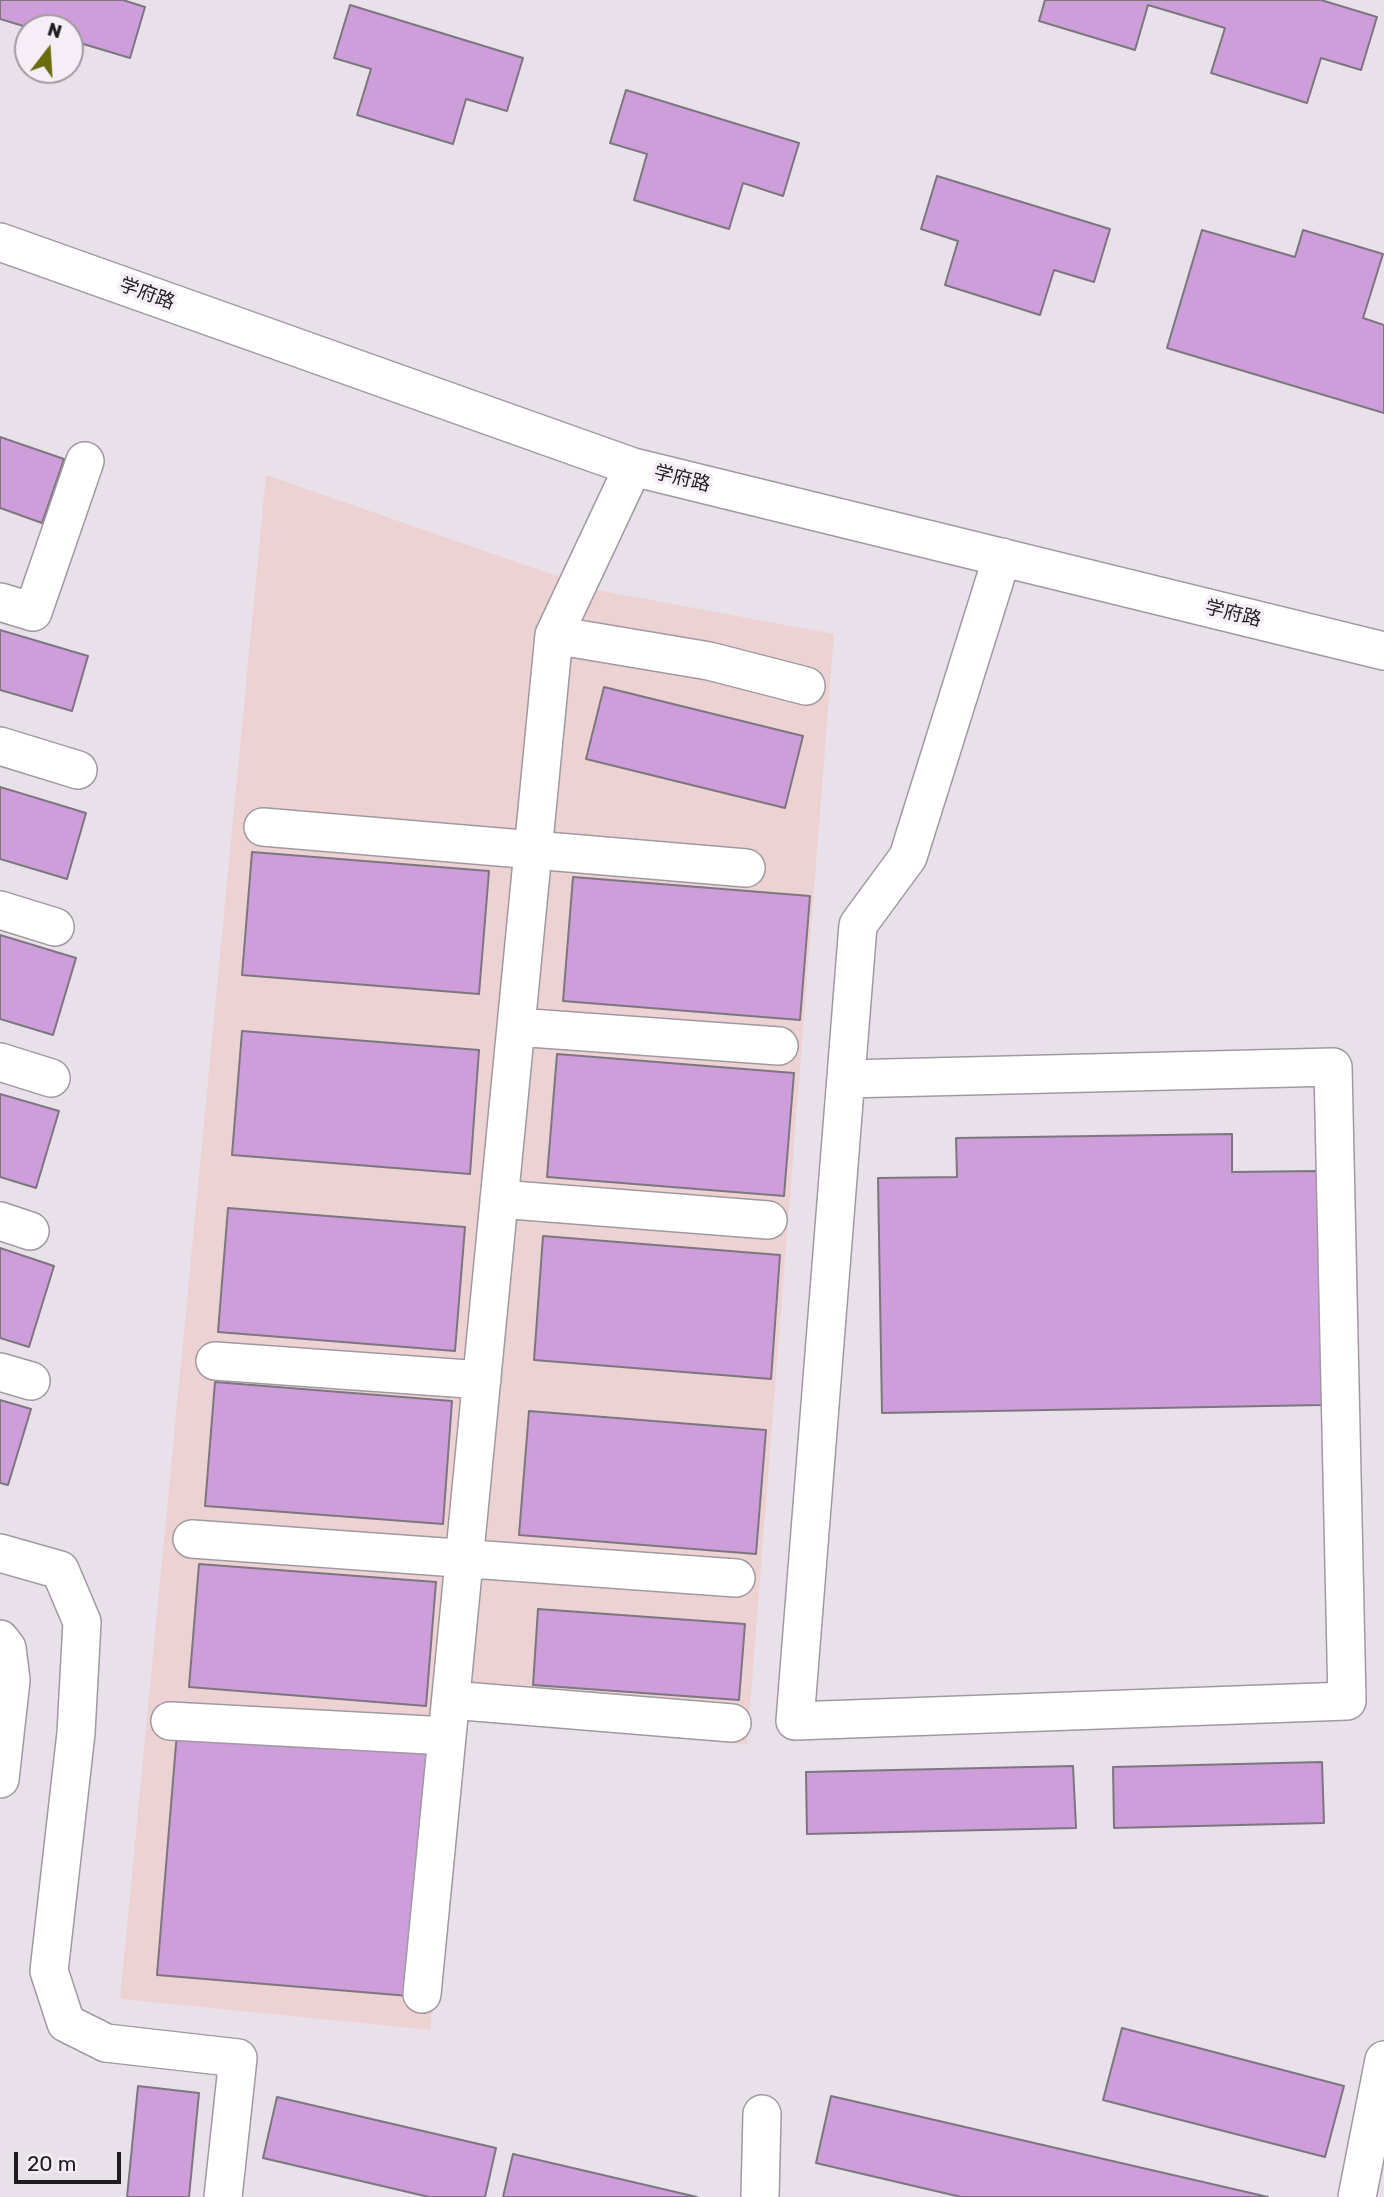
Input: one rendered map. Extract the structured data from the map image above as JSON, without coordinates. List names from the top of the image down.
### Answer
{
  "streets": {
    "street": ["学府路"]
  },
  "scale_bar": "20 m",
  "north": "top"
}
